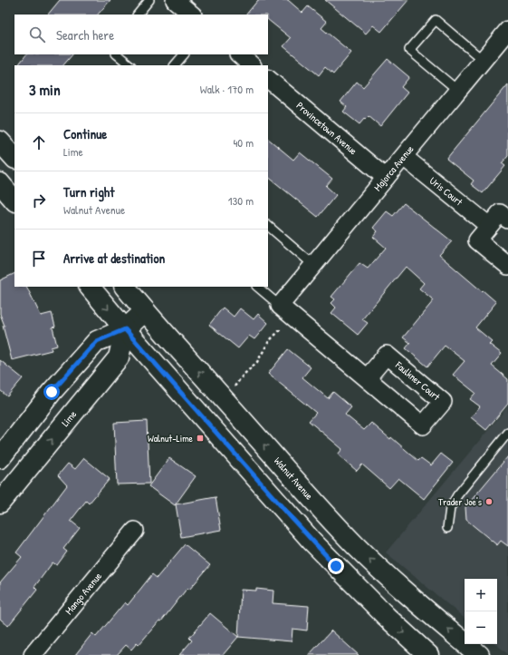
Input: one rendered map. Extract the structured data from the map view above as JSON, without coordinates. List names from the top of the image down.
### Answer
{
  "streets": {
    "main road": ["Lime", "Walnut Avenue"],
    "street": [
      "Provincetown Avenue",
      "Majorca Avenue",
      "Uris Court",
      "Mango Avenue"
    ]
  },
  "crossings": [
    ["Provincetown Avenue", "Majorca Avenue"],
    ["Majorca Avenue", "Uris Court"]
  ],
  "places": {
    "transit": ["Walnut-Lime"],
    "other": ["Trader Joe's"]
  },
  "page": {
    "search": "Search here",
    "heading": ["3 min", "Walk · 170 m"],
    "list": [
      ["Continue", "Lime", "40 m"],
      ["Turn right", "Walnut Avenue", "130 m"],
      "Arrive at destination"
    ],
    "map_buttons": ["+", "−"]
  }
}
